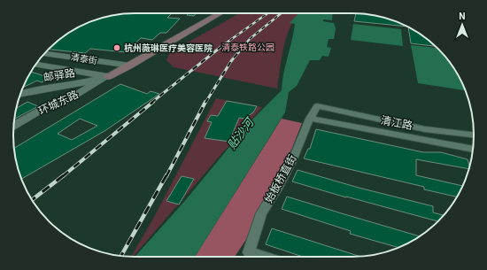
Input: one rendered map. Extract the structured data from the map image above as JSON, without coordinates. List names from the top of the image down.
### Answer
{
  "streets": {
    "main road": ["环城东路"],
    "street": [
      "清泰街",
      "邮驿路",
      "清江路",
      "始板桥直街"
    ]
  },
  "crossings": [
    ["清泰街", "邮驿路"],
    ["清泰街", "环城东路"],
    ["邮驿路", "环城东路"],
    ["清江路", "始板桥直街"]
  ],
  "water": ["贴沙河"],
  "parks": ["清泰铁路公园"],
  "places": ["杭州薇琳医疗美容医院"],
  "north": "top"
}
